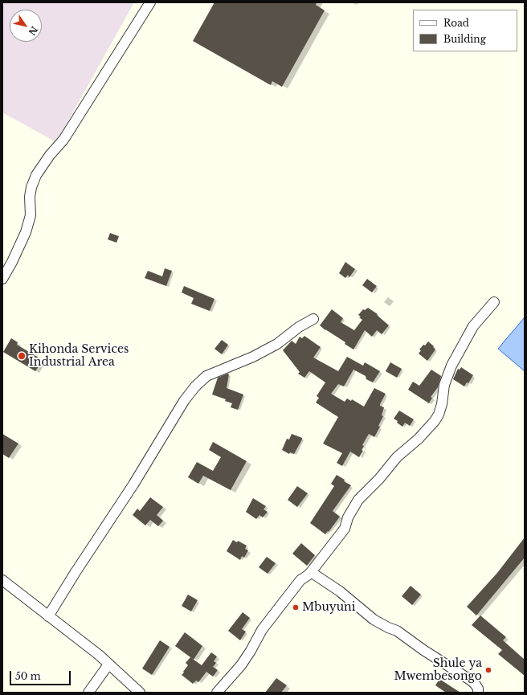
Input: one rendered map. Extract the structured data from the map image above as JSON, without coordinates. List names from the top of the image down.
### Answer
{
  "places": ["Kihonda Services Industrial Area", "Mbuyuni", "Shule ya Mwembesongo"],
  "legend": ["Road", "Building"],
  "scale_bar": "50 m",
  "north": "bottom right"
}
